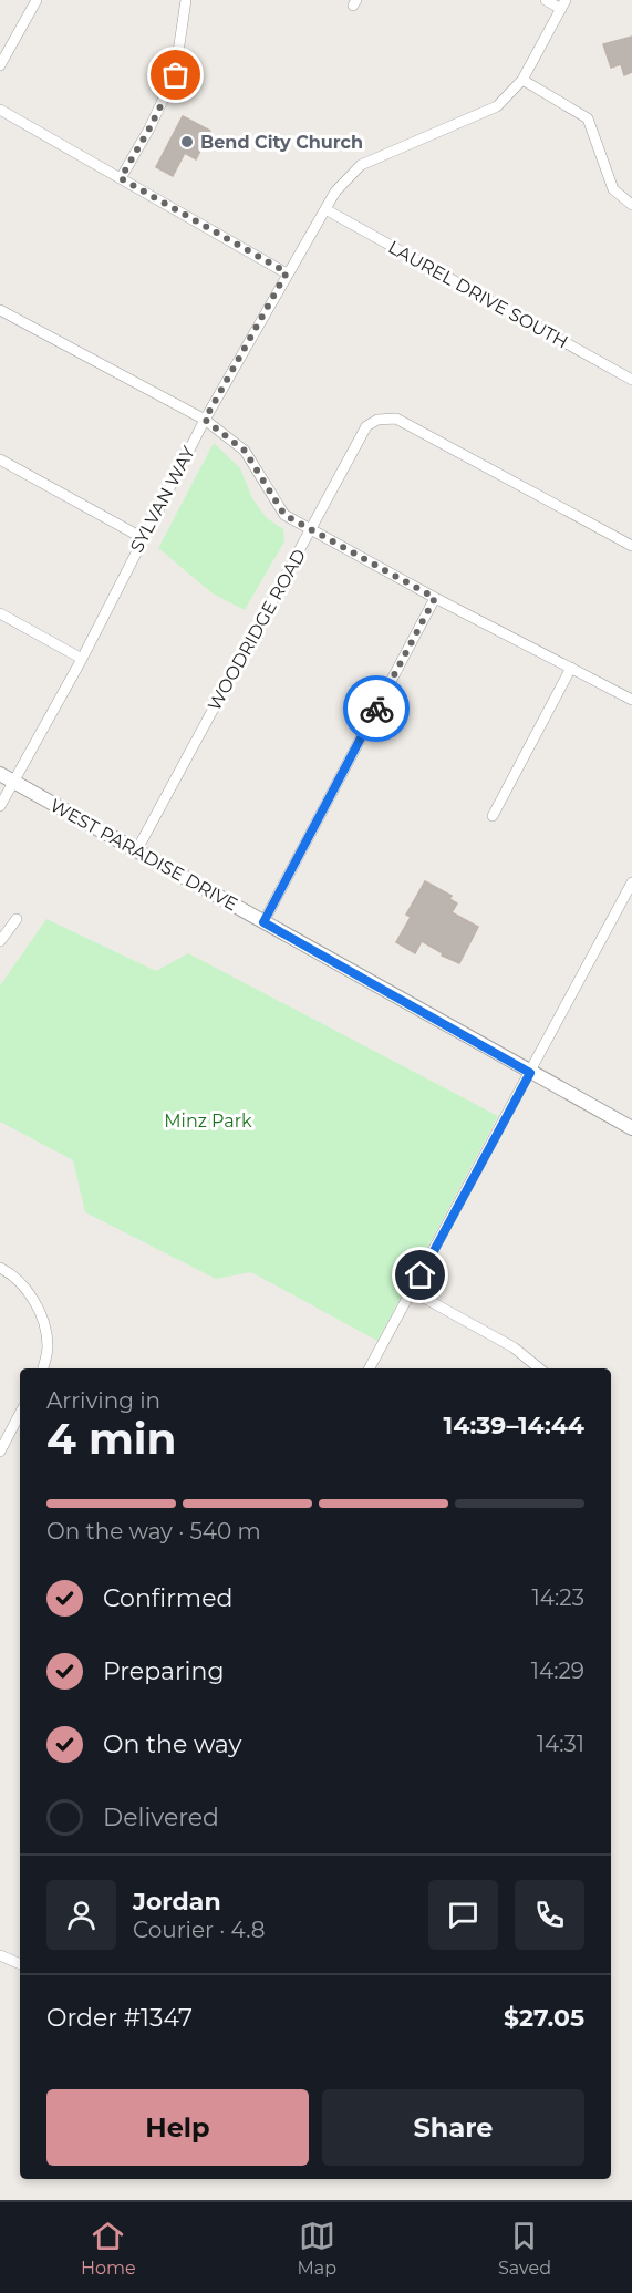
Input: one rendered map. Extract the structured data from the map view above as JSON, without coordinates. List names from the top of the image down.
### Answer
{
  "streets": {
    "street": [
      "LAUREL DRIVE SOUTH",
      "SYLVAN WAY",
      "WOODRIDGE ROAD",
      "WEST PARADISE DRIVE"
    ]
  },
  "crossings": [
    ["LAUREL DRIVE SOUTH", "SYLVAN WAY"],
    ["SYLVAN WAY", "WEST PARADISE DRIVE"],
    ["WOODRIDGE ROAD", "WEST PARADISE DRIVE"]
  ],
  "parks": ["Minz Park"],
  "places": ["Bend City Church"],
  "page": {
    "heading": ["4 min", "Arriving in", "14:39–14:44"],
    "panel": [
      "Jordan",
      "Courier · 4.8",
      "Order #1347",
      "$27.05"
    ],
    "bar": "On the way · 540 m",
    "list": [
      ["Confirmed", "14:23"],
      ["Preparing", "14:29"],
      ["On the way", "14:31"],
      "Delivered"
    ],
    "buttons": ["Help", "Share"],
    "tabs": ["Home", "Map", "Saved"]
  }
}
